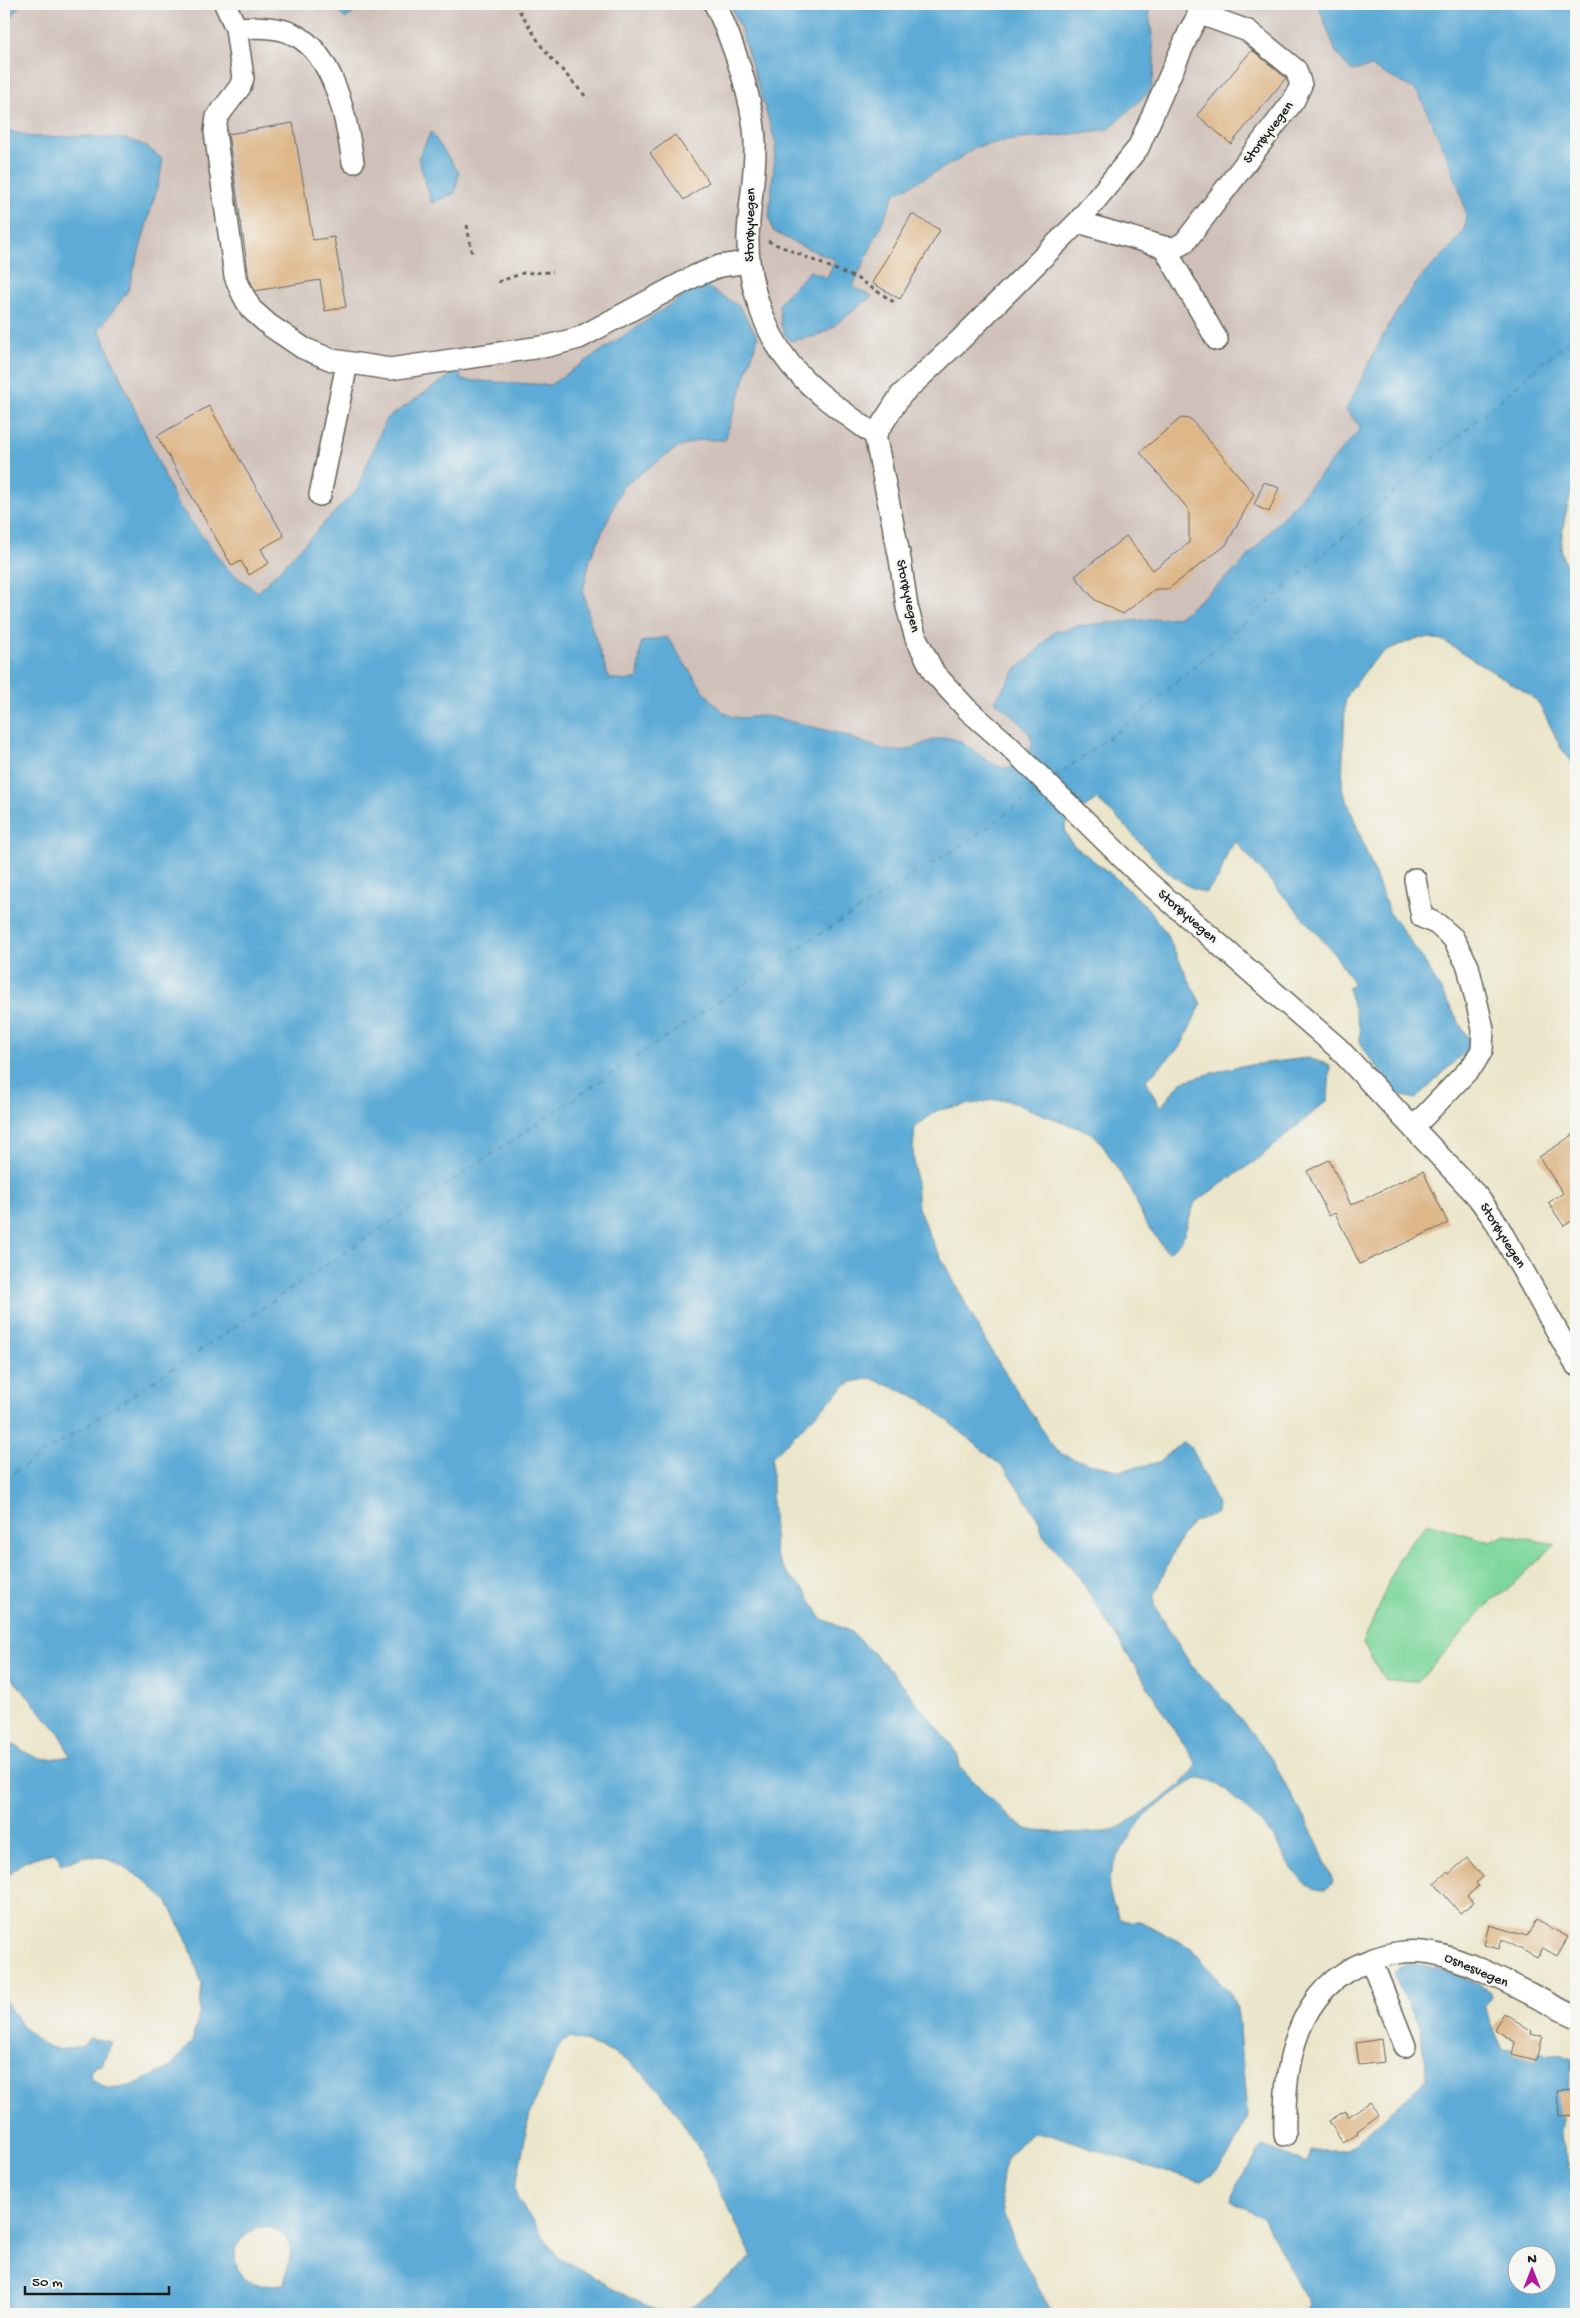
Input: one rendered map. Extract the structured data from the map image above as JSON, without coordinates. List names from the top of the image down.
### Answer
{
  "streets": {
    "street": ["Storøyvegen", "Osnesvegen"]
  },
  "scale_bar": "50 m",
  "north": "top"
}
